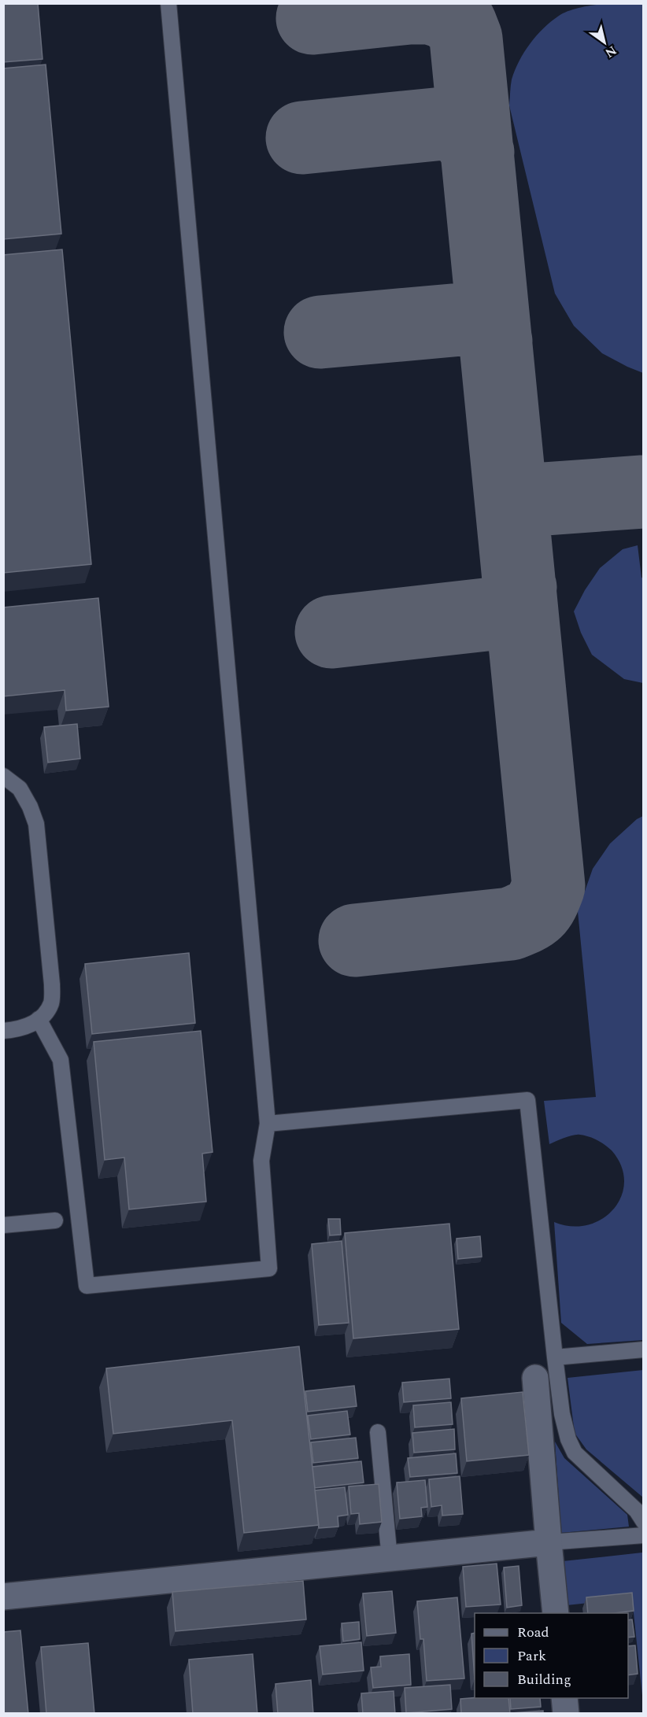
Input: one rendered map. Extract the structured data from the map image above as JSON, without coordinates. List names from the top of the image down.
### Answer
{
  "legend": ["Road", "Park", "Building"],
  "north": "bottom right"
}
